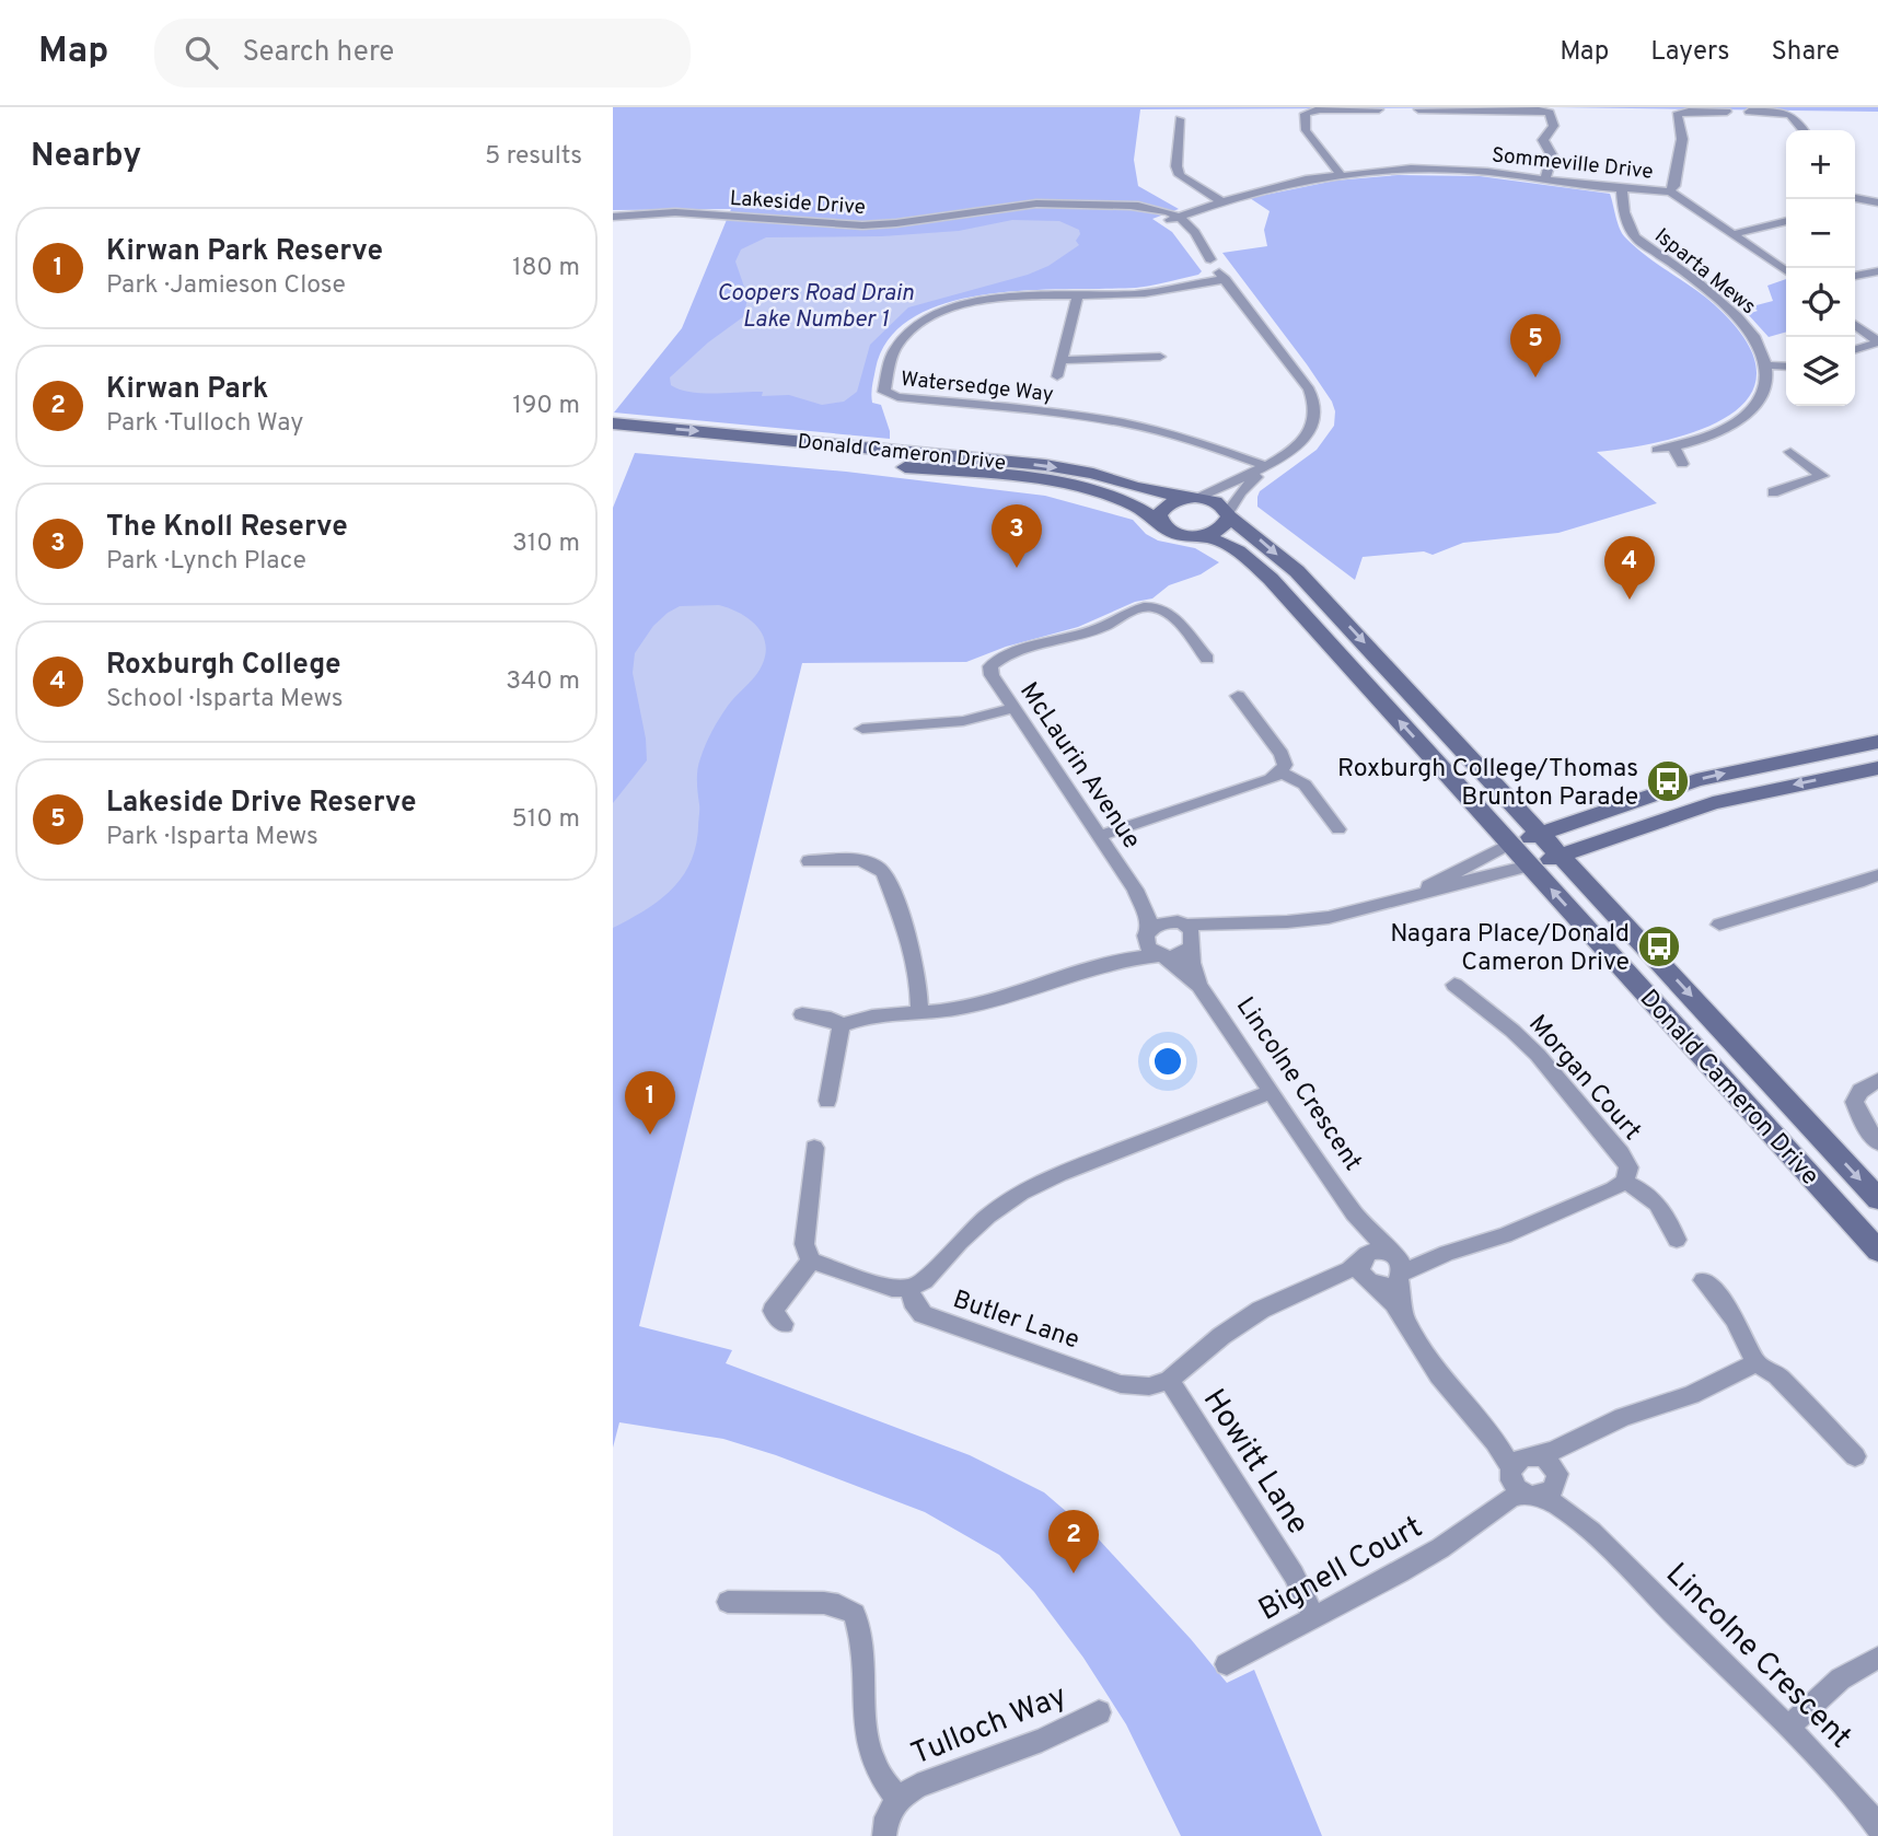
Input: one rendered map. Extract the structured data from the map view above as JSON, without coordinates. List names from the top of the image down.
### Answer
{
  "streets": {
    "street": [
      "Sommeville Drive",
      "Lakeside Drive",
      "Isparta Mews",
      "Watersedge Way",
      "Donald Cameron Drive",
      "McLaurin Avenue",
      "Morgan Court",
      "Lincolne Crescent",
      "Butler Lane",
      "Howitt Lane",
      "Bignell Court",
      "Tulloch Way"
    ]
  },
  "crossings": [
    ["Sommeville Drive", "Lakeside Drive"],
    ["Sommeville Drive", "Isparta Mews"],
    ["McLaurin Avenue", "Lincolne Crescent"],
    ["Morgan Court", "Lincolne Crescent"],
    ["Lincolne Crescent", "Bignell Court"],
    ["Butler Lane", "Howitt Lane"],
    ["Howitt Lane", "Bignell Court"]
  ],
  "water": ["Coopers Road Drain Lake Number 1"],
  "places": {
    "bus stop": ["Roxburgh College/Thomas Brunton Parade", "Nagara Place/Donald Cameron Drive"]
  },
  "page": {
    "header": "Map",
    "search": "Search here",
    "nav": ["Map", "Layers", "Share"],
    "heading": ["Nearby", "5 results"],
    "map_buttons": ["+", "−"],
    "list": [
      {
        "mark": "1",
        "name": "Kirwan Park Reserve",
        "note": "Park · Jamieson Close",
        "value": "180 m"
      },
      {
        "mark": "2",
        "name": "Kirwan Park",
        "note": "Park · Tulloch Way",
        "value": "190 m"
      },
      {
        "mark": "3",
        "name": "The Knoll Reserve",
        "note": "Park · Lynch Place",
        "value": "310 m"
      },
      {
        "mark": "4",
        "name": "Roxburgh College",
        "note": "School · Isparta Mews",
        "value": "340 m"
      },
      {
        "mark": "5",
        "name": "Lakeside Drive Reserve",
        "note": "Park · Isparta Mews",
        "value": "510 m"
      }
    ],
    "pins": [
      "5",
      "3",
      "4",
      "1",
      "2"
    ]
  }
}
